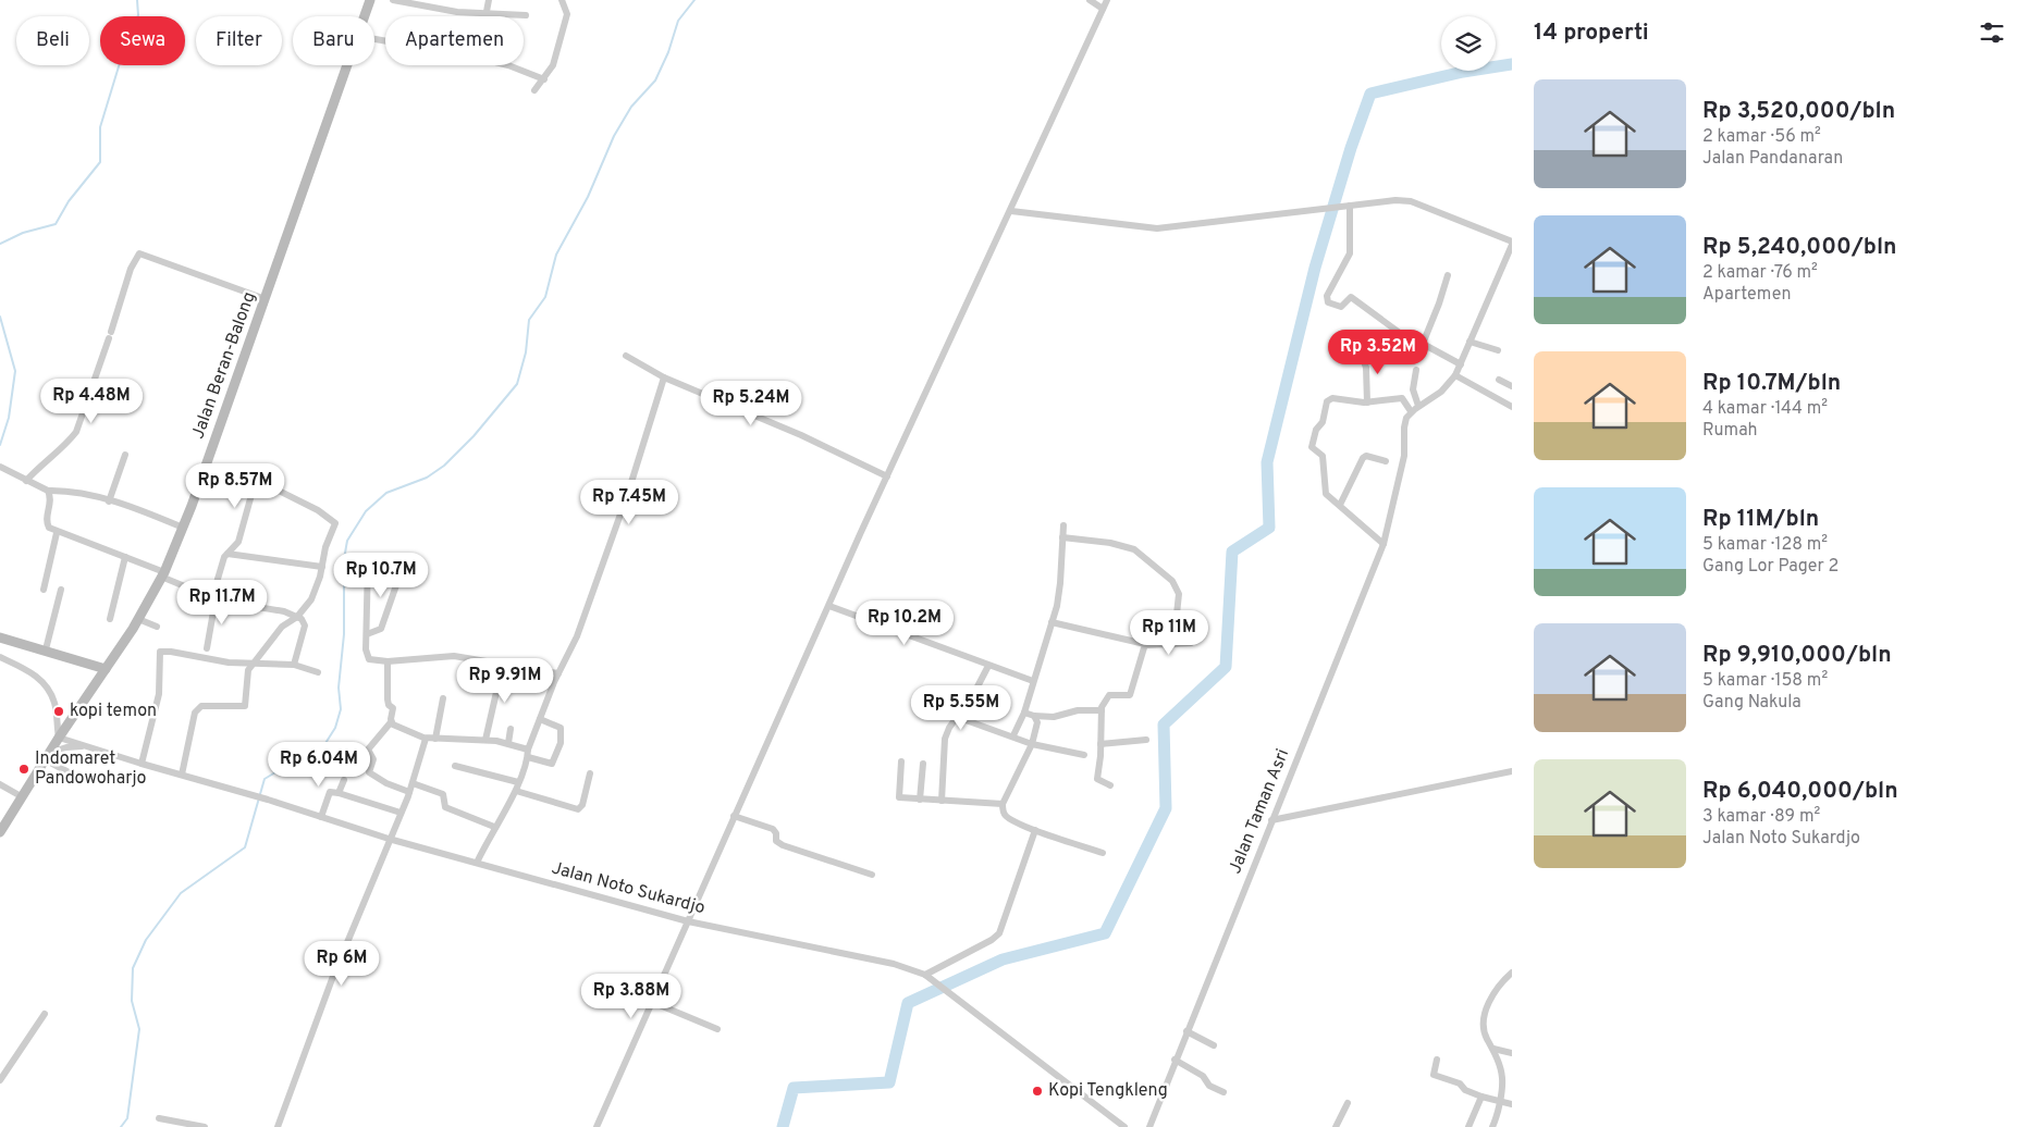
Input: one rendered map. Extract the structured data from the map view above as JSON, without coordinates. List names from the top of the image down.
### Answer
{
  "streets": {
    "main road": ["Jalan Beran-Balong"],
    "street": ["Jalan Taman Asri", "Jalan Noto Sukardjo"]
  },
  "crossings": [
    ["Jalan Beran-Balong", "Jalan Noto Sukardjo"]
  ],
  "places": ["kopi temon", "Indomaret Pandowoharjo", "Kopi Tengkleng"],
  "page": {
    "heading": "14 properti",
    "chip": [
      "Beli",
      "Sewa",
      "Filter",
      "Baru",
      "Apartemen"
    ],
    "list": [
      {
        "name": "Rp 3,520,000/bln",
        "note": "2 kamar · 56 m² · Jalan Pandanaran"
      },
      {
        "name": "Rp 5,240,000/bln",
        "note": "2 kamar · 76 m² · Apartemen"
      },
      {
        "name": "Rp 10.7M/bln",
        "note": "4 kamar · 144 m² · Rumah"
      },
      {
        "name": "Rp 11M/bln",
        "note": "5 kamar · 128 m² · Gang Lor Pager 2"
      },
      {
        "name": "Rp 9,910,000/bln",
        "note": "5 kamar · 158 m² · Gang Nakula"
      },
      {
        "name": "Rp 6,040,000/bln",
        "note": "3 kamar · 89 m² · Jalan Noto Sukardjo"
      }
    ],
    "price": [
      "Rp 3.52M",
      "Rp 4.48M",
      "Rp 5.24M",
      "Rp 8.57M",
      "Rp 7.45M",
      "Rp 10.7M",
      "Rp 11.7M",
      "Rp 10.2M",
      "Rp 11M",
      "Rp 9.91M",
      "Rp 5.55M",
      "Rp 6.04M",
      "Rp 6M",
      "Rp 3.88M"
    ]
  }
}
